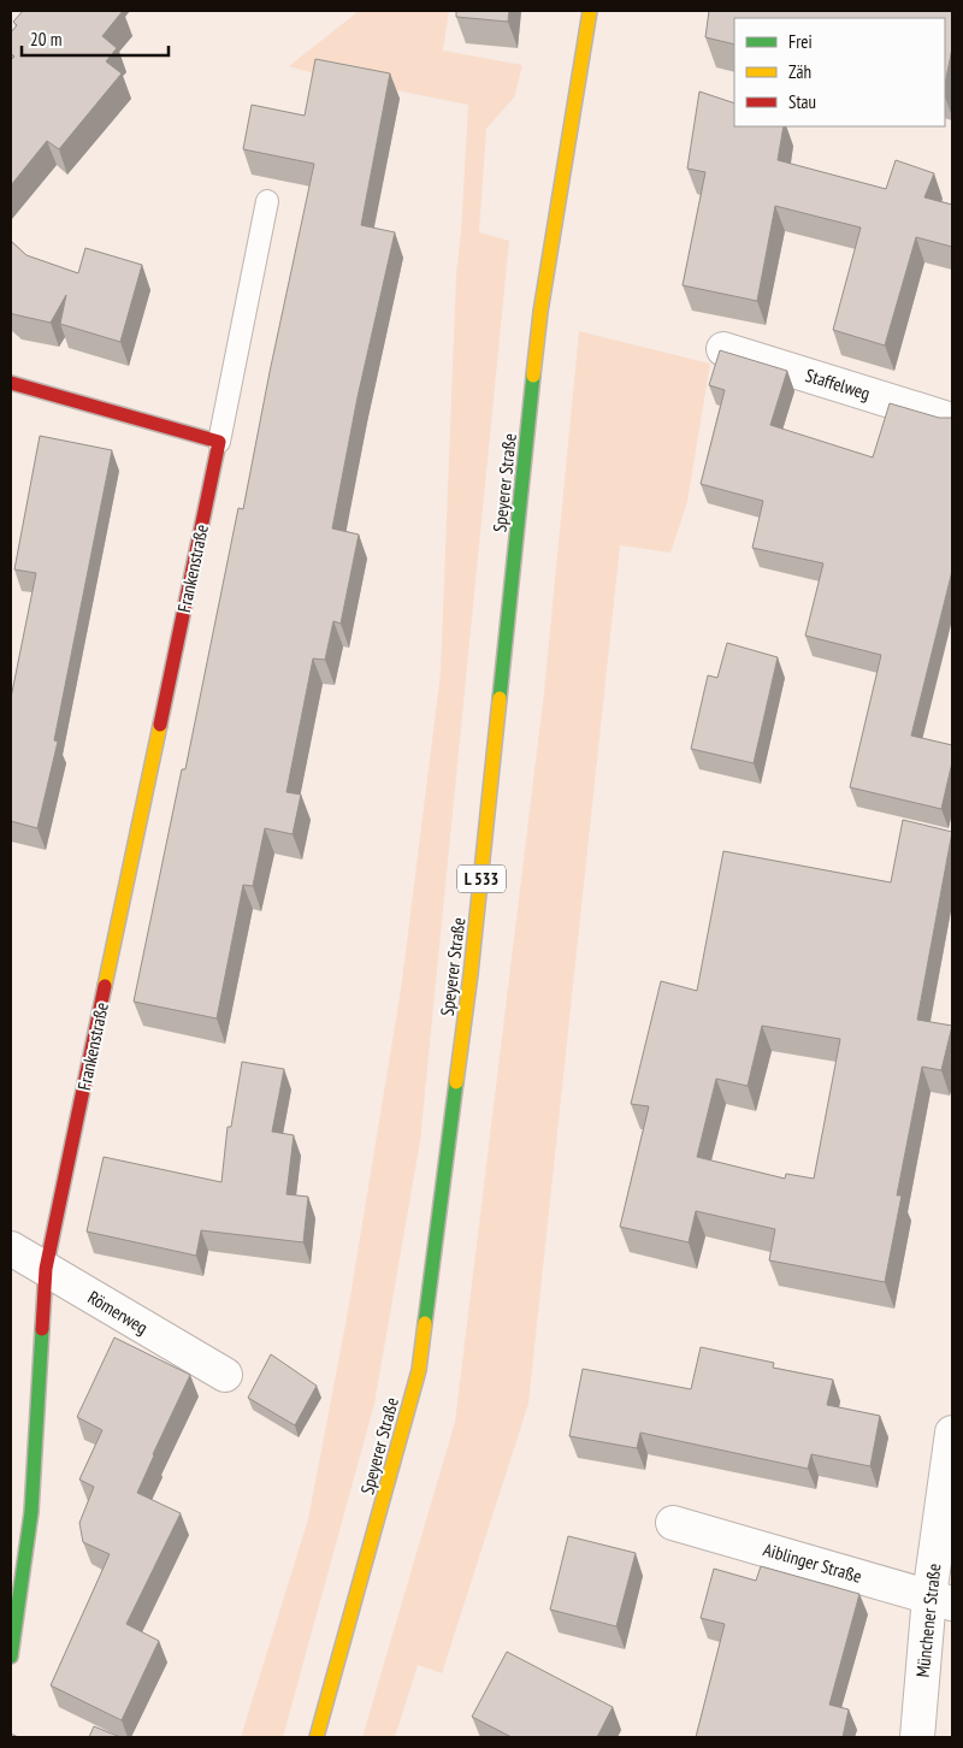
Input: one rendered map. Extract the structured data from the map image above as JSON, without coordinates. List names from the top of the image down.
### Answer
{
  "streets": {
    "main road": ["Speyerer Straße", "Frankenstraße", "L 533"],
    "street": [
      "Staffelweg",
      "Römerweg",
      "Aiblinger Straße",
      "Münchener Straße"
    ]
  },
  "crossings": [
    ["Frankenstraße", "Römerweg"],
    ["Aiblinger Straße", "Münchener Straße"]
  ],
  "legend": ["Frei", "Zäh", "Stau"],
  "scale_bar": "20 m"
}
